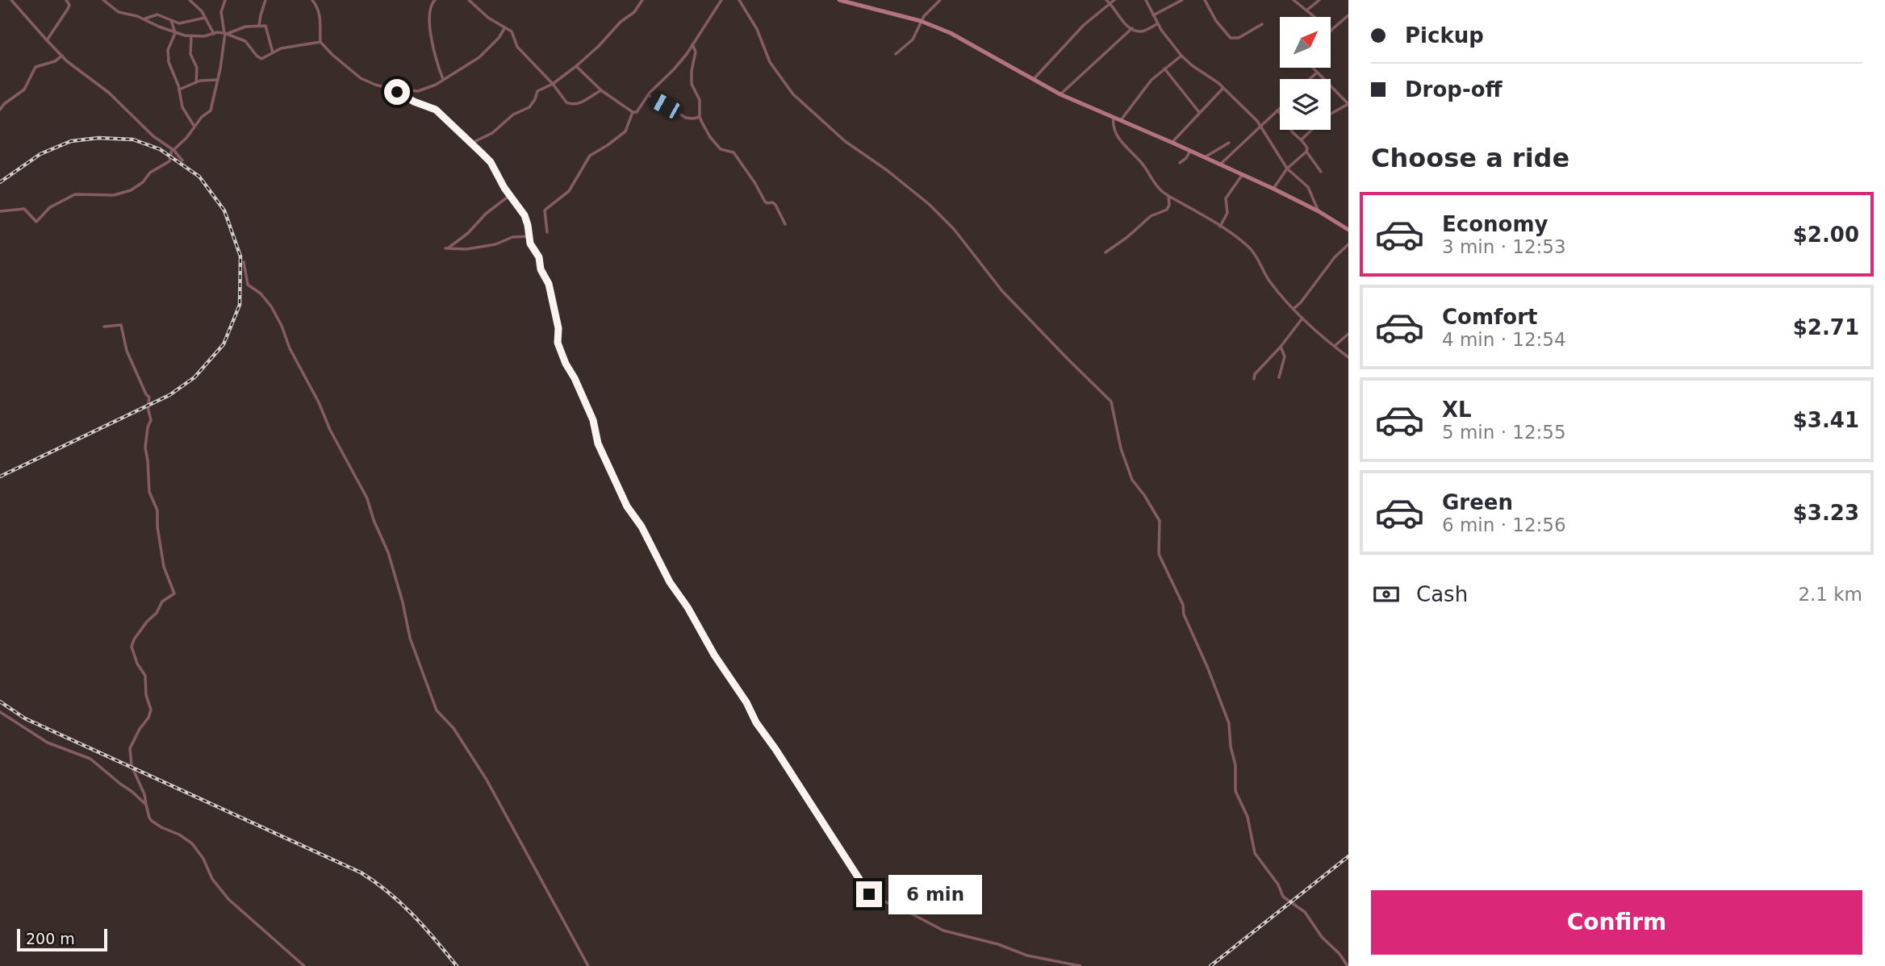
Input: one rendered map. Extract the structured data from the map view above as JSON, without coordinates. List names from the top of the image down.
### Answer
{
  "scale_bar": "200 m",
  "north": "top right",
  "page": {
    "banner": ["Pickup", "Drop-off"],
    "heading": "Choose a ride",
    "list": [
      {
        "name": "Economy",
        "note": "3 min · 12:53",
        "value": "$2.00"
      },
      {
        "name": "Comfort",
        "note": "4 min · 12:54",
        "value": "$2.71"
      },
      {
        "name": "XL",
        "note": "5 min · 12:55",
        "value": "$3.41"
      },
      {
        "name": "Green",
        "note": "6 min · 12:56",
        "value": "$3.23"
      }
    ],
    "pay": ["Cash", "2.1 km"],
    "bubble": "6 min",
    "buttons": "Confirm",
    "scale": "200 m"
  }
}
